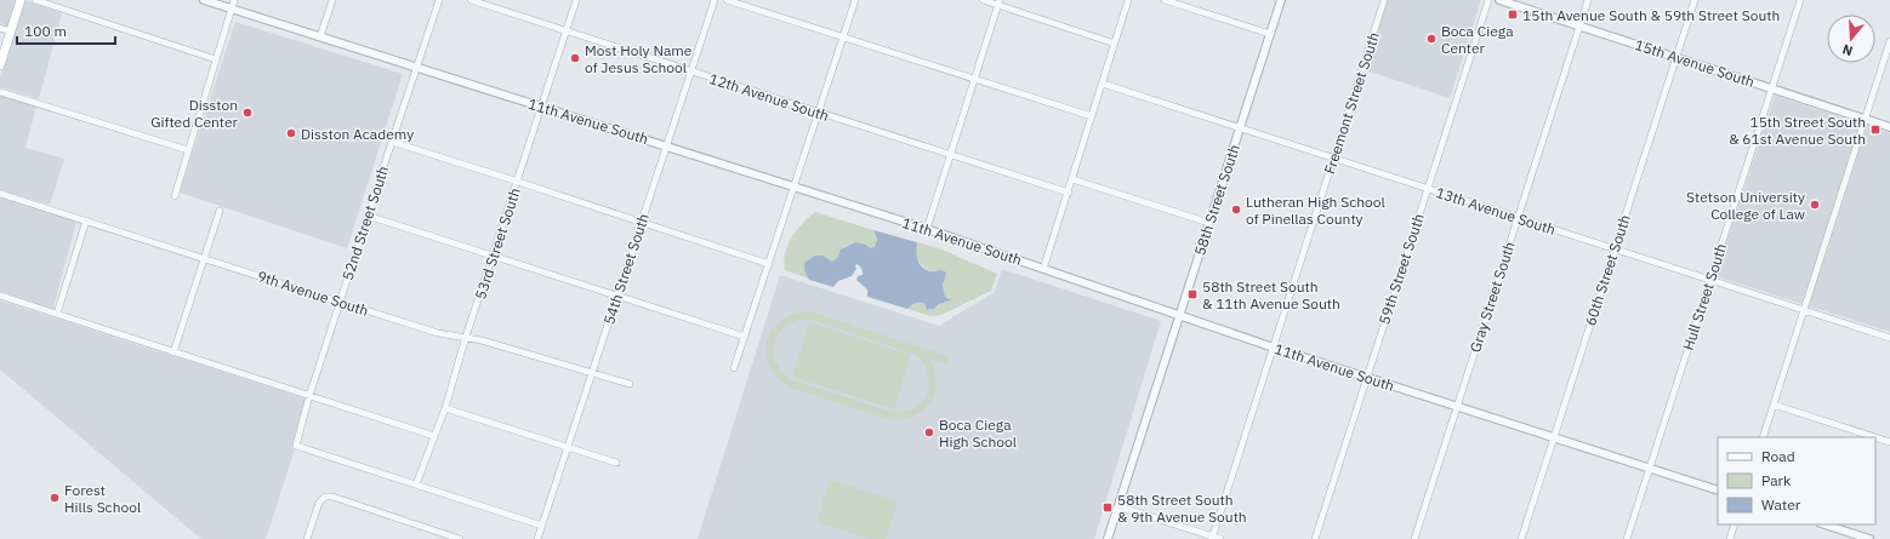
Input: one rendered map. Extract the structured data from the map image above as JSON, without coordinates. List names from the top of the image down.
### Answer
{
  "streets": {
    "street": [
      "15th Avenue South",
      "12th Avenue South",
      "Freemont Street South",
      "11th Avenue South",
      "58th Street South",
      "13th Avenue South",
      "52nd Street South",
      "53rd Street South",
      "54th Street South",
      "59th Street South",
      "60th Street South",
      "9th Avenue South",
      "Gray Street South",
      "Hull Street South"
    ]
  },
  "crossings": [
    ["15th Avenue South", "60th Street South"],
    ["15th Avenue South", "Gray Street South"],
    ["15th Avenue South", "Hull Street South"],
    ["12th Avenue South", "53rd Street South"],
    ["12th Avenue South", "54th Street South"],
    ["Freemont Street South", "11th Avenue South"],
    ["Freemont Street South", "13th Avenue South"],
    ["11th Avenue South", "58th Street South"],
    ["11th Avenue South", "52nd Street South"],
    ["11th Avenue South", "53rd Street South"],
    ["11th Avenue South", "54th Street South"],
    ["11th Avenue South", "59th Street South"],
    ["11th Avenue South", "60th Street South"],
    ["11th Avenue South", "Gray Street South"],
    ["11th Avenue South", "Hull Street South"],
    ["58th Street South", "13th Avenue South"],
    ["13th Avenue South", "59th Street South"],
    ["13th Avenue South", "60th Street South"],
    ["13th Avenue South", "Gray Street South"],
    ["13th Avenue South", "Hull Street South"],
    ["52nd Street South", "53rd Street South"],
    ["52nd Street South", "9th Avenue South"],
    ["53rd Street South", "9th Avenue South"],
    ["54th Street South", "9th Avenue South"]
  ],
  "places": {
    "transit": [
      "15th Avenue South & 59th Street South",
      "15th Street South & 61st Avenue South",
      "58th Street South & 11th Avenue South",
      "58th Street South & 9th Avenue South"
    ],
    "other": [
      "Boca Ciega Center",
      "Most Holy Name of Jesus School",
      "Disston Gifted Center",
      "Disston Academy",
      "Stetson University College of Law",
      "Lutheran High School of Pinellas County",
      "Boca Ciega High School",
      "Forest Hills School"
    ]
  },
  "legend": ["Road", "Park", "Water"],
  "scale_bar": "100 m",
  "north": "bottom"
}
